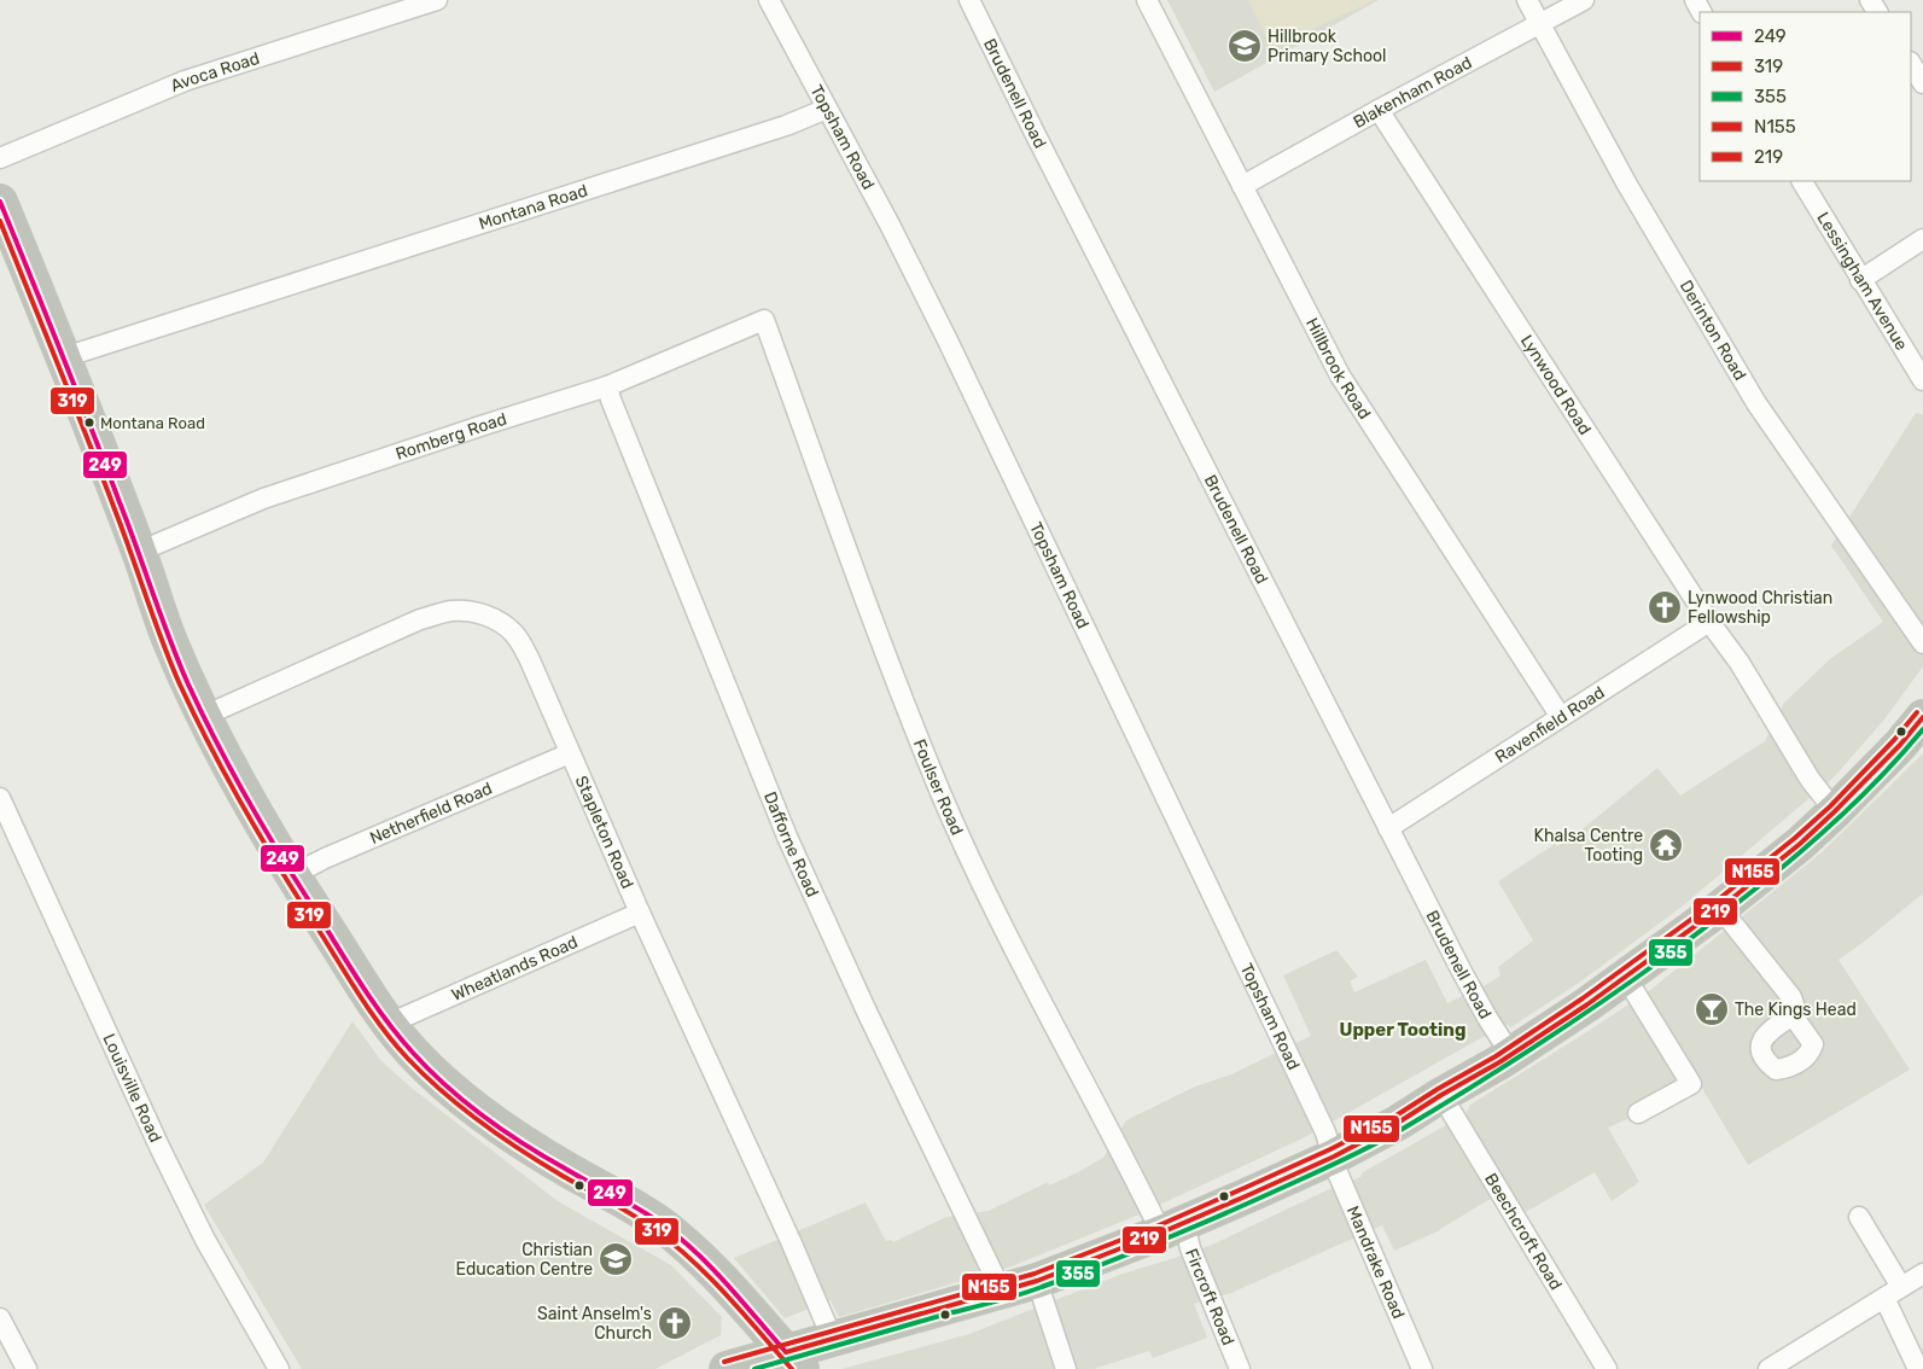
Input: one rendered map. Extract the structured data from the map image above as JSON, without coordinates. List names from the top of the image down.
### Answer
{
  "streets": {
    "street": [
      "Avoca Road",
      "Blakenham Road",
      "Brudenell Road",
      "Topsham Road",
      "Montana Road",
      "Lessingham Avenue",
      "Derinton Road",
      "Hillbrook Road",
      "Lynwood Road",
      "Romberg Road",
      "Ravenfield Road",
      "Foulser Road",
      "Netherfield Road",
      "Stapleton Road",
      "Dafforne Road",
      "Wheatlands Road",
      "Louisville Road",
      "Beechcroft Road",
      "Mandrake Road",
      "Fircroft Road"
    ]
  },
  "crossings": [
    ["Blakenham Road", "Derinton Road"],
    ["Blakenham Road", "Hillbrook Road"],
    ["Blakenham Road", "Lynwood Road"],
    ["Brudenell Road", "Ravenfield Road"],
    ["Topsham Road", "Montana Road"],
    ["Topsham Road", "Mandrake Road"],
    ["Hillbrook Road", "Ravenfield Road"],
    ["Lynwood Road", "Ravenfield Road"],
    ["Romberg Road", "Foulser Road"],
    ["Romberg Road", "Dafforne Road"],
    ["Foulser Road", "Fircroft Road"],
    ["Netherfield Road", "Stapleton Road"],
    ["Stapleton Road", "Wheatlands Road"]
  ],
  "districts": ["Upper Tooting"],
  "places": {
    "school or university": ["Hillbrook Primary School", "Christian Education Centre"],
    "other": ["Montana Road"],
    "church": ["Lynwood Christian Fellowship", "Saint Anselm's Church"],
    "temple": ["Khalsa Centre Tooting"],
    "bar": ["The Kings Head"]
  },
  "lines": [
    "transit line 249",
    "transit line 319",
    "transit line N155",
    "transit line 219",
    "transit line 355"
  ],
  "legend": [
    "249",
    "319",
    "355",
    "N155",
    "219"
  ]
}
